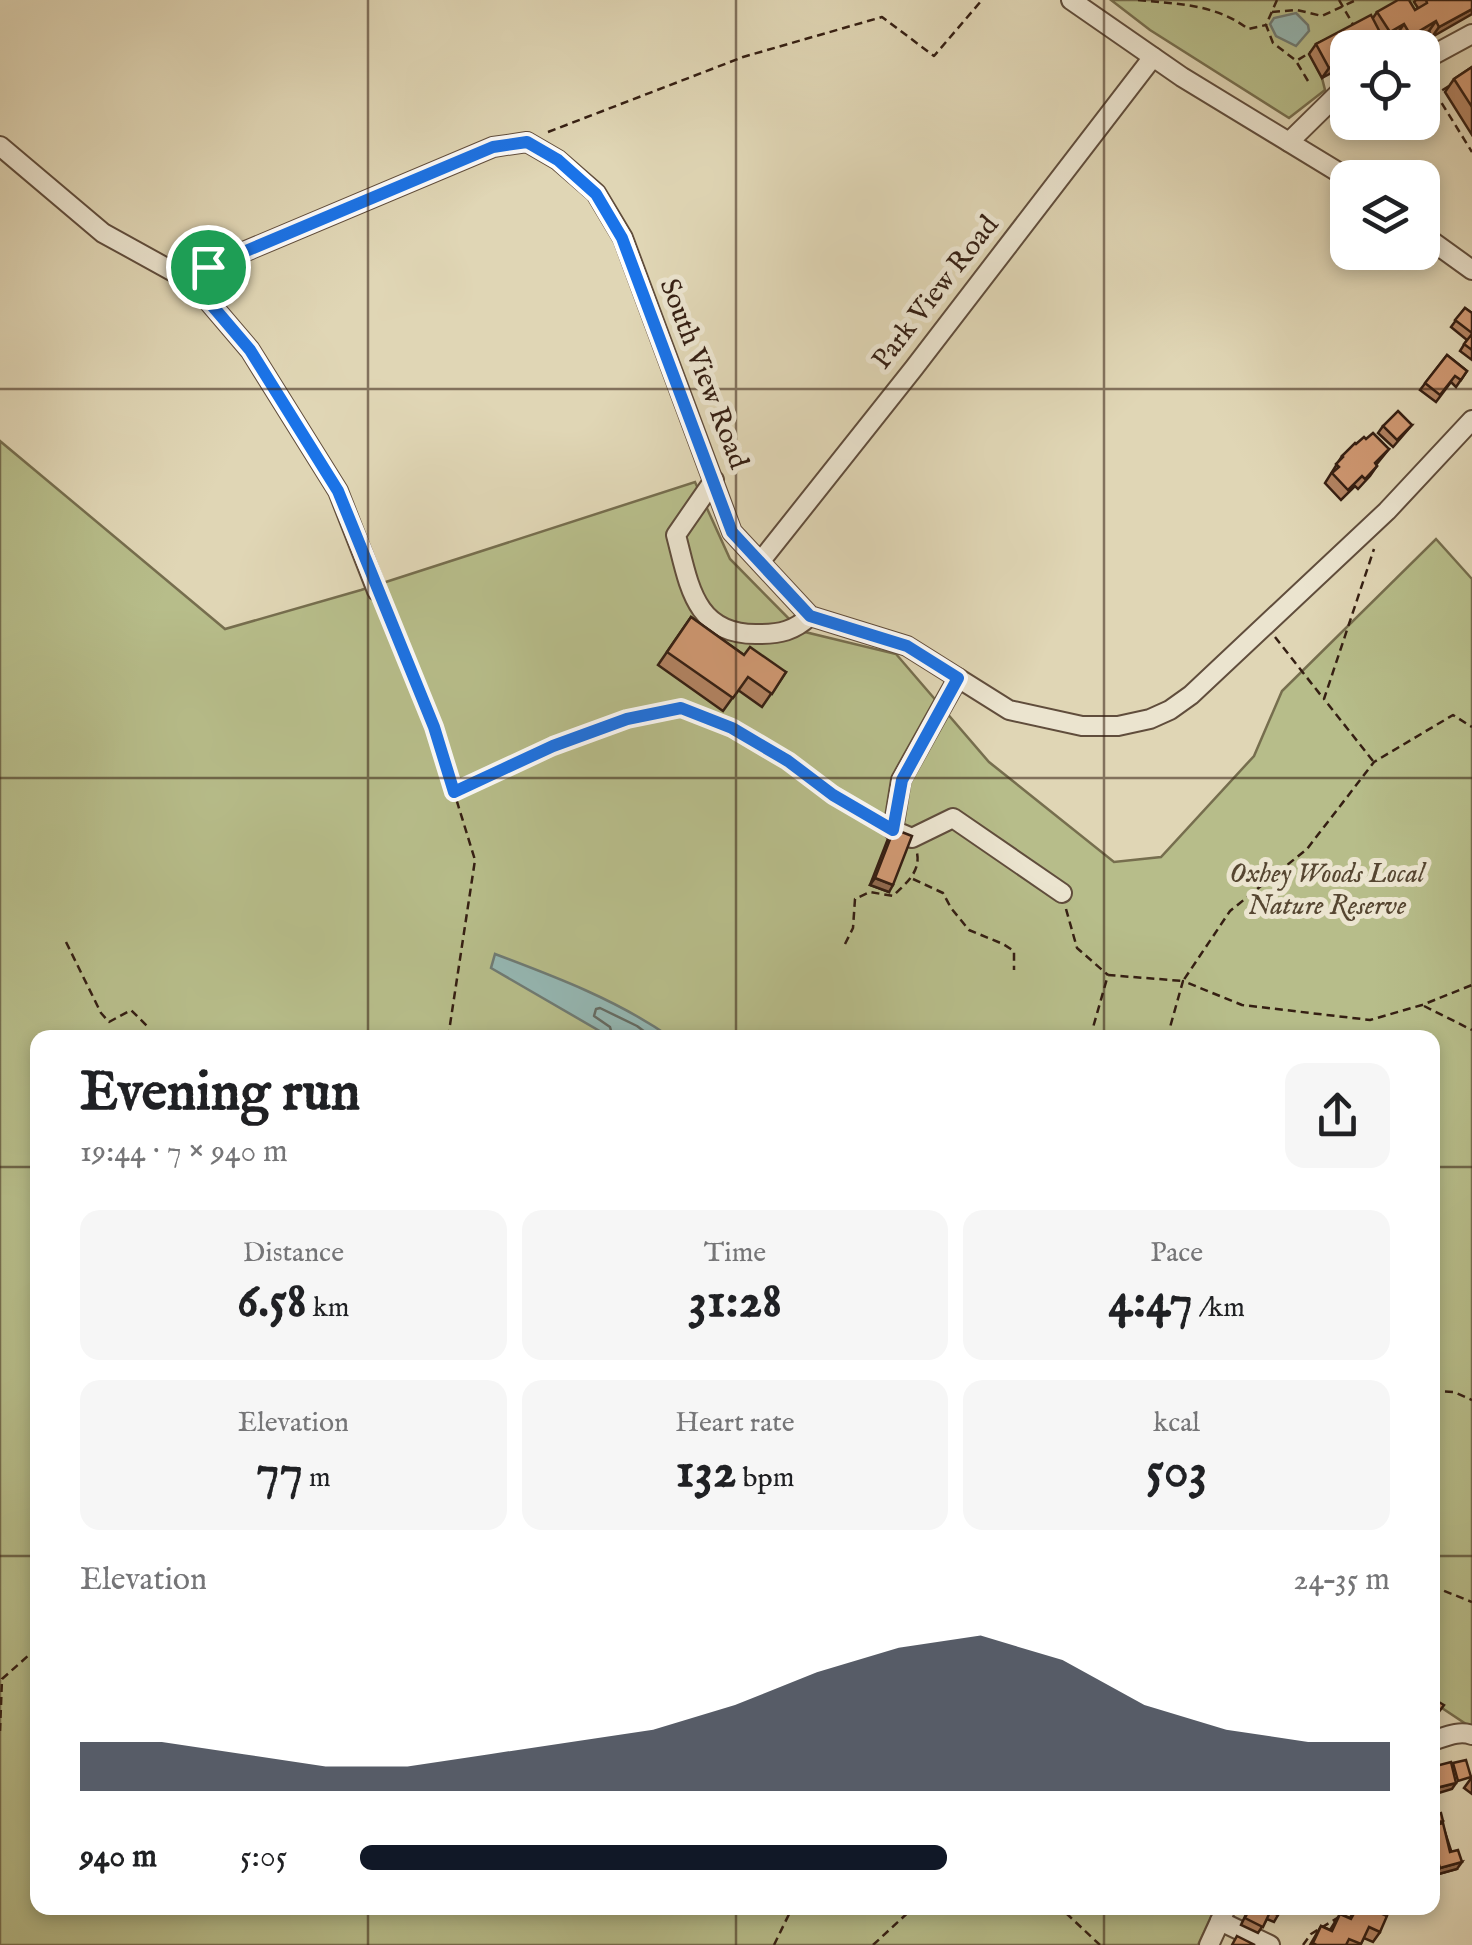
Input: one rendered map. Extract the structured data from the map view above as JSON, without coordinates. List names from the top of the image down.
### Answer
{
  "streets": {
    "street": ["Park View Road", "South View Road"]
  },
  "crossings": [
    ["Park View Road", "South View Road"]
  ],
  "parks": ["Oxhey Woods Local Nature Reserve"],
  "page": {
    "heading": ["Evening run", "19:44 · 7 × 940 m"],
    "stats": [
      ["Distance", "6.58 km"],
      ["Time", "31:28"],
      ["Pace", "4:47 /km"],
      ["Elevation", "77 m"],
      ["Heart rate", "132 bpm"],
      ["kcal", "503"]
    ],
    "chart": ["Elevation", "24–35 m"],
    "list": [
      {
        "name": "940 m",
        "note": "5:05"
      }
    ]
  }
}
